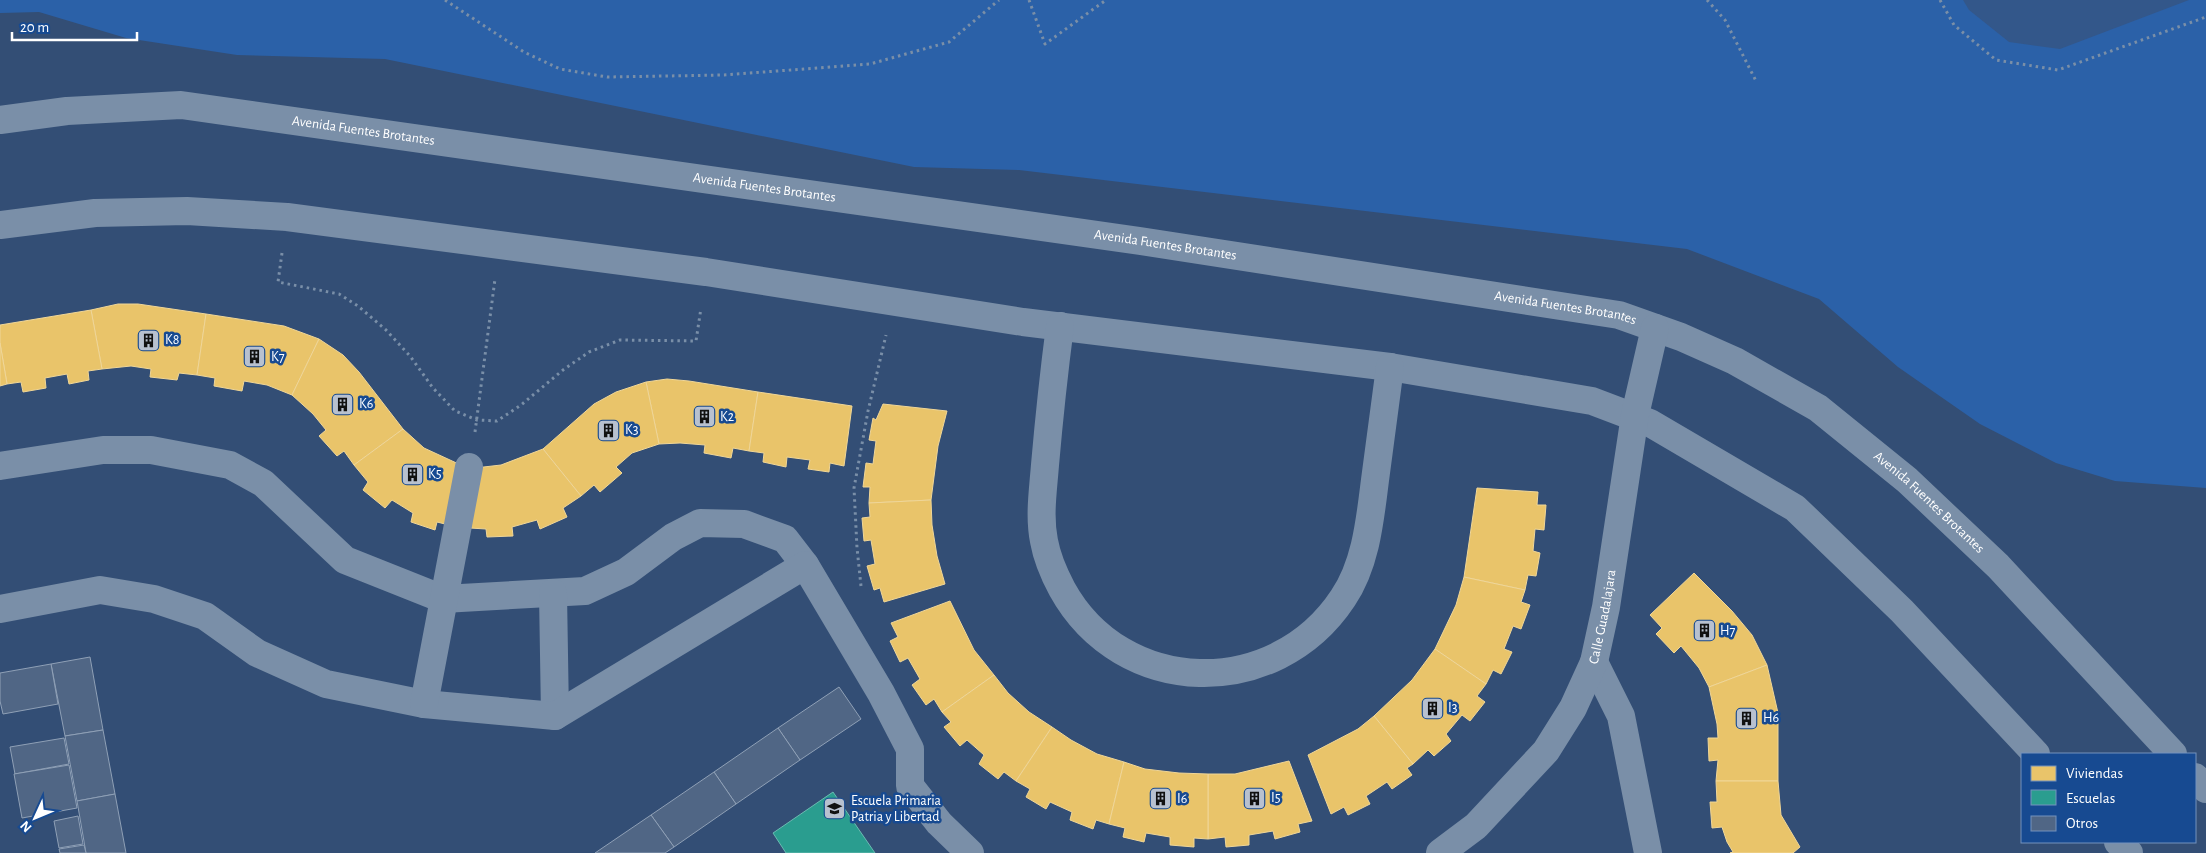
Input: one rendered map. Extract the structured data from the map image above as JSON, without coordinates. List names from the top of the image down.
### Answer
{
  "streets": {
    "street": ["Avenida Fuentes Brotantes", "Calle Guadalajara"]
  },
  "crossings": [
    ["Avenida Fuentes Brotantes", "Calle Guadalajara"]
  ],
  "places": {
    "building": [
      "K8",
      "K7",
      "K6",
      "K2",
      "K3",
      "K5",
      "H7",
      "I3",
      "H6",
      "I5",
      "I6"
    ],
    "school or university": ["Escuela Primaria Patria y Libertad"]
  },
  "legend": ["Viviendas", "Escuelas", "Otros"],
  "scale_bar": "20 m",
  "north": "bottom left"
}
